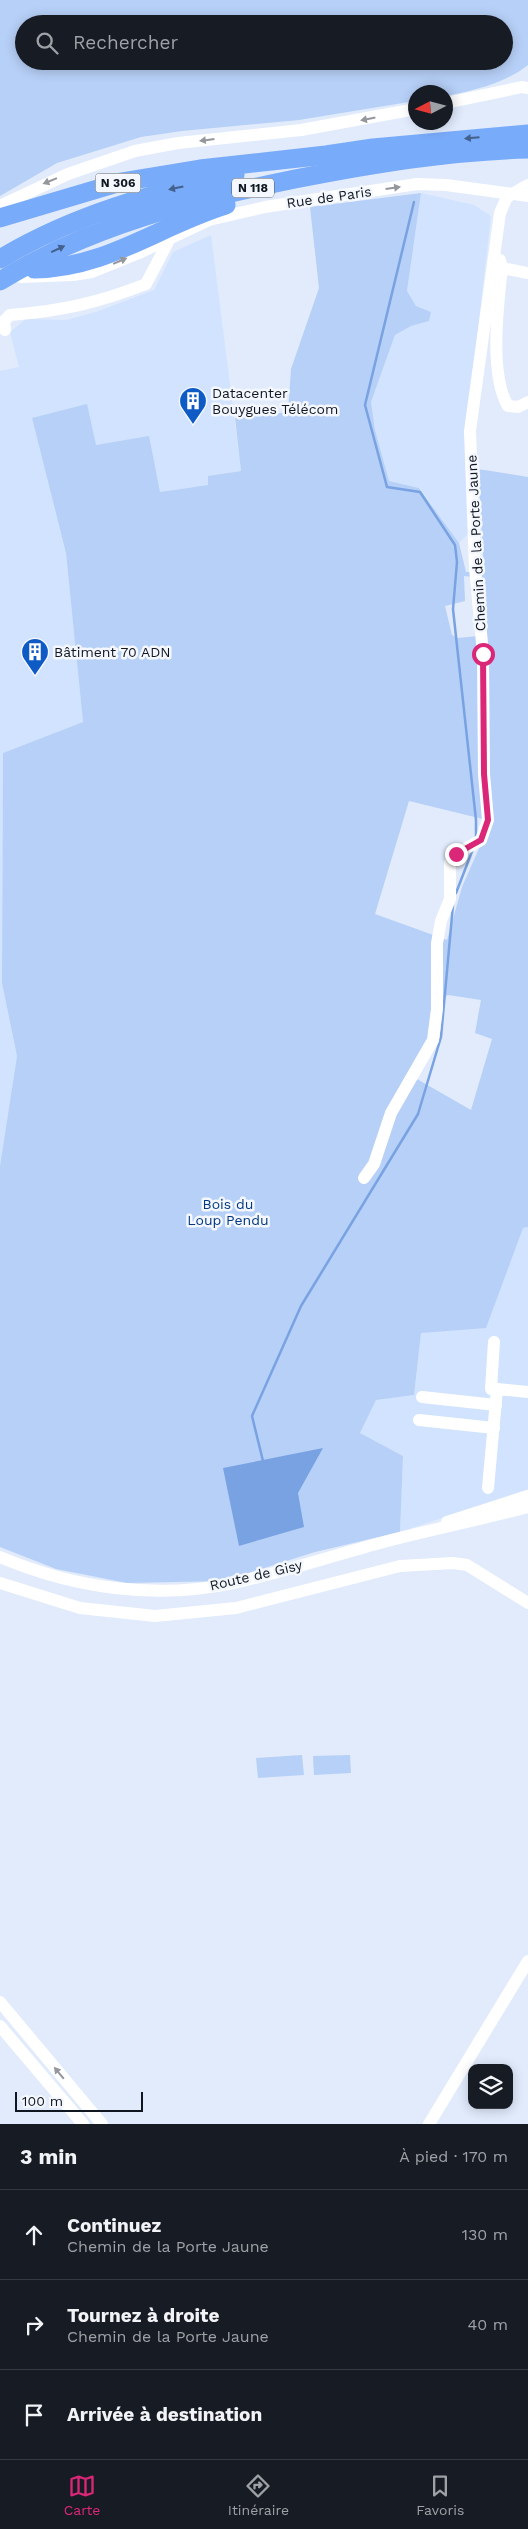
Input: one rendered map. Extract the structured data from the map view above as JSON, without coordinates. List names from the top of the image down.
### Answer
{
  "streets": {
    "highway": ["N 306", "N 118"],
    "street": ["Rue de Paris", "Chemin de la Porte Jaune", "Route de Gisy"]
  },
  "crossings": [
    ["N 306", "N 118"],
    ["Rue de Paris", "Chemin de la Porte Jaune"]
  ],
  "parks": ["Bois du Loup Pendu"],
  "places": {
    "building": ["Datacenter Bouygues Télécom", "Bâtiment 70 ADN"]
  },
  "scale_bar": "100 m",
  "north": "left",
  "page": {
    "search": "Rechercher",
    "scale": "100 m",
    "heading": ["3 min", "À pied · 170 m"],
    "list": [
      ["Continuez", "Chemin de la Porte Jaune", "130 m"],
      ["Tournez à droite", "Chemin de la Porte Jaune", "40 m"],
      "Arrivée à destination"
    ],
    "nav": ["Carte", "Itinéraire", "Favoris"]
  }
}
